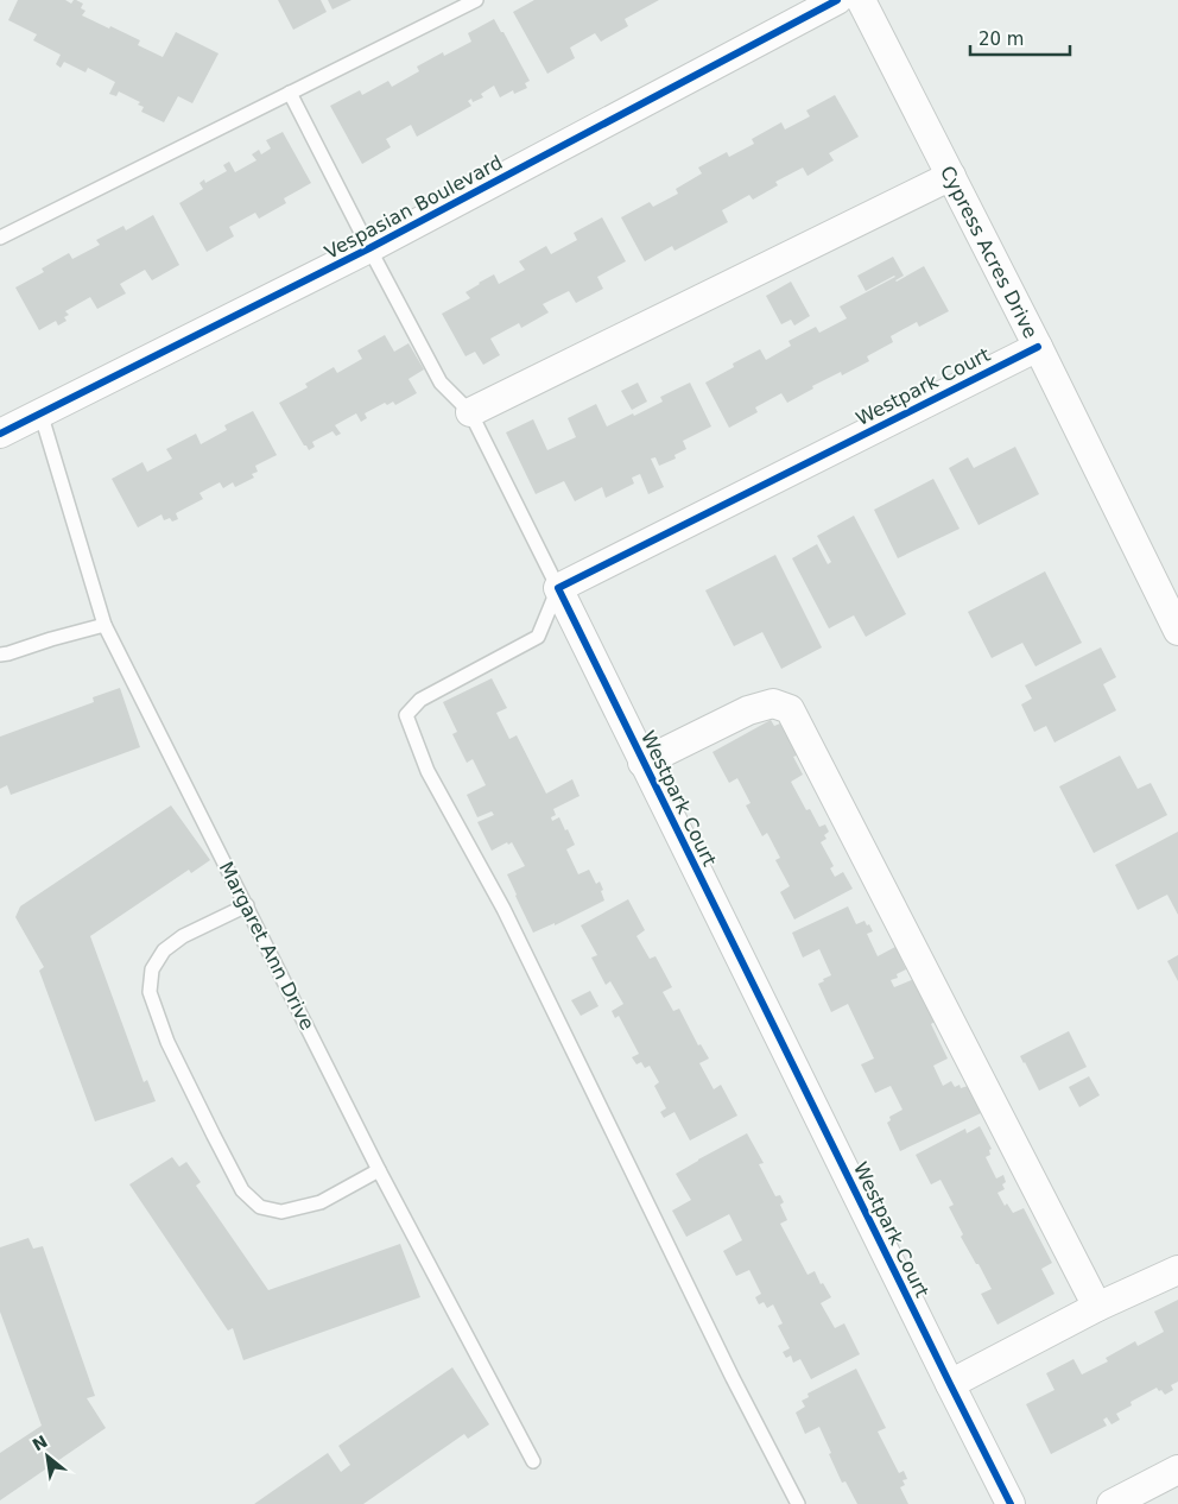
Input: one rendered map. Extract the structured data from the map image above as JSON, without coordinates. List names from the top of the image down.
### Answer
{
  "streets": {
    "street": ["Vespasian Boulevard", "Cypress Acres Drive", "Westpark Court"],
    "lane": ["Margaret Ann Drive"]
  },
  "crossings": [
    ["Vespasian Boulevard", "Margaret Ann Drive"],
    ["Cypress Acres Drive", "Westpark Court"]
  ],
  "scale_bar": "20 m",
  "north": "top left"
}
